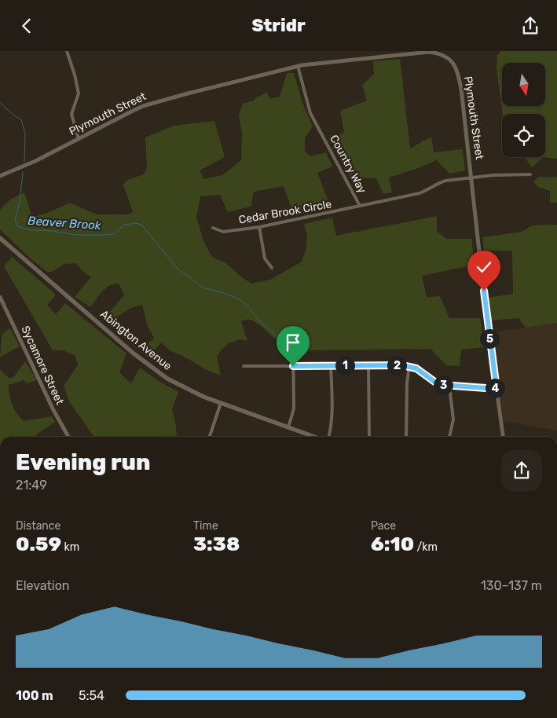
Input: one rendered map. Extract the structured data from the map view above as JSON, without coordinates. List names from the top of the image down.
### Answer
{
  "streets": {
    "main road": ["Abington Avenue"],
    "street": [
      "Plymouth Street",
      "Country Way",
      "Cedar Brook Circle",
      "Sycamore Street"
    ]
  },
  "crossings": [
    ["Plymouth Street", "Country Way"],
    ["Country Way", "Cedar Brook Circle"]
  ],
  "water": ["Beaver Brook"],
  "north": "bottom",
  "page": {
    "header": "Stridr",
    "pins": [
      "5",
      "1",
      "2",
      "3",
      "4"
    ],
    "heading": ["Evening run", "21:49"],
    "stats": [
      ["Distance", "0.59 km"],
      ["Time", "3:38"],
      ["Pace", "6:10 /km"]
    ],
    "chart": ["Elevation", "130–137 m"],
    "list": [
      {
        "name": "100 m",
        "note": "5:54"
      }
    ]
  }
}
